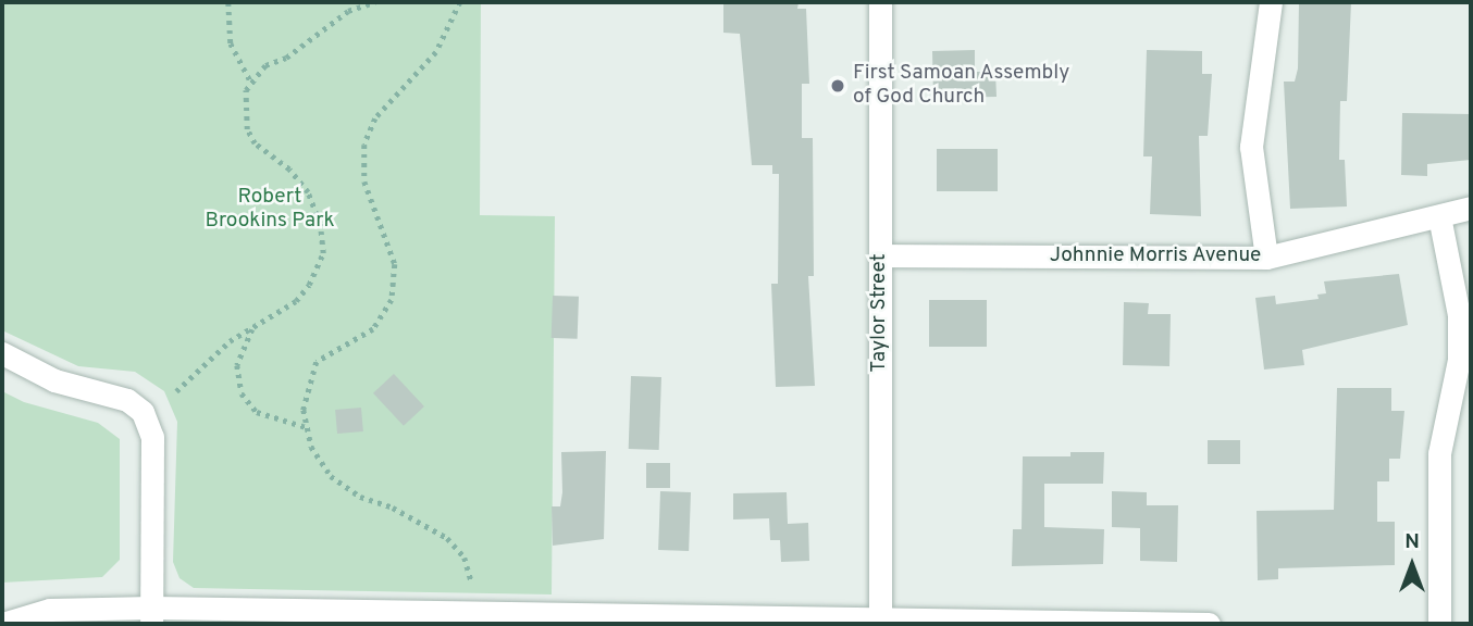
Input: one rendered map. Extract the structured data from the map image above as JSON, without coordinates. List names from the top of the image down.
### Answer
{
  "streets": {
    "street": ["Johnnie Morris Avenue", "Taylor Street"]
  },
  "crossings": [
    ["Johnnie Morris Avenue", "Taylor Street"]
  ],
  "parks": ["Robert Brookins Park"],
  "places": ["First Samoan Assembly of God Church"],
  "north": "top"
}
